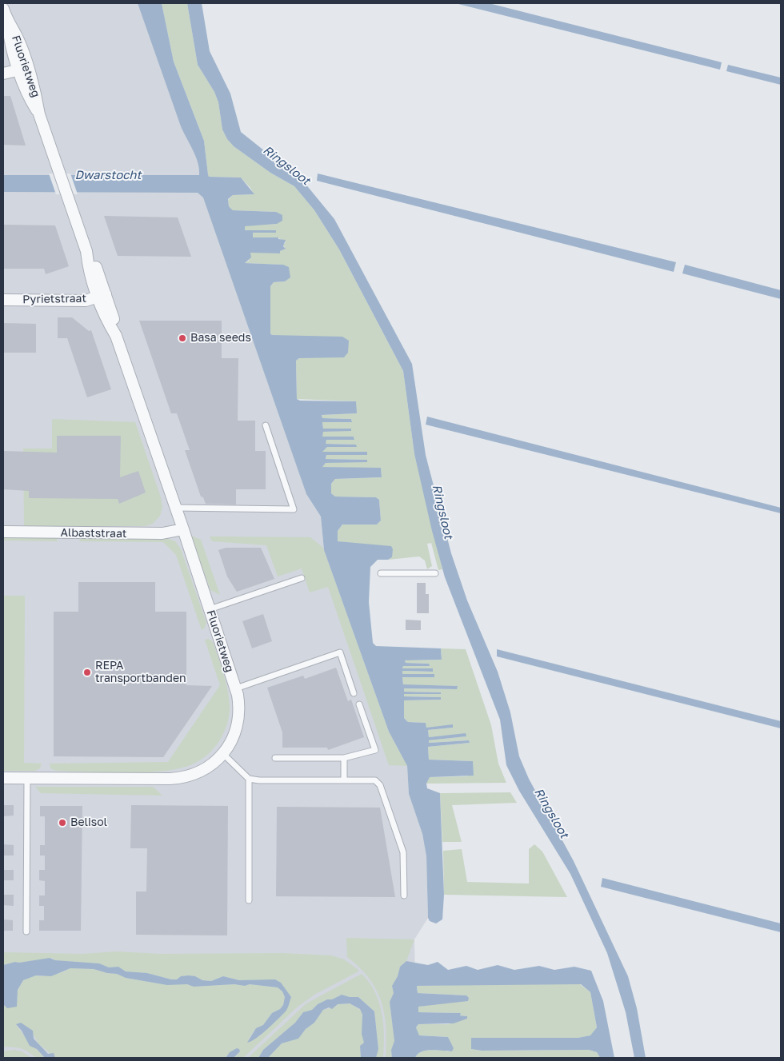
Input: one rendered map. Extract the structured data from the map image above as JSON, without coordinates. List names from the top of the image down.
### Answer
{
  "streets": {
    "street": ["Fluorietweg", "Pyrietstraat", "Albaststraat"]
  },
  "crossings": [
    ["Fluorietweg", "Pyrietstraat"],
    ["Fluorietweg", "Albaststraat"]
  ],
  "water": ["Ringsloot", "Dwarstocht"],
  "places": ["Basa seeds", "REPA transportbanden", "Belisol"]
}
